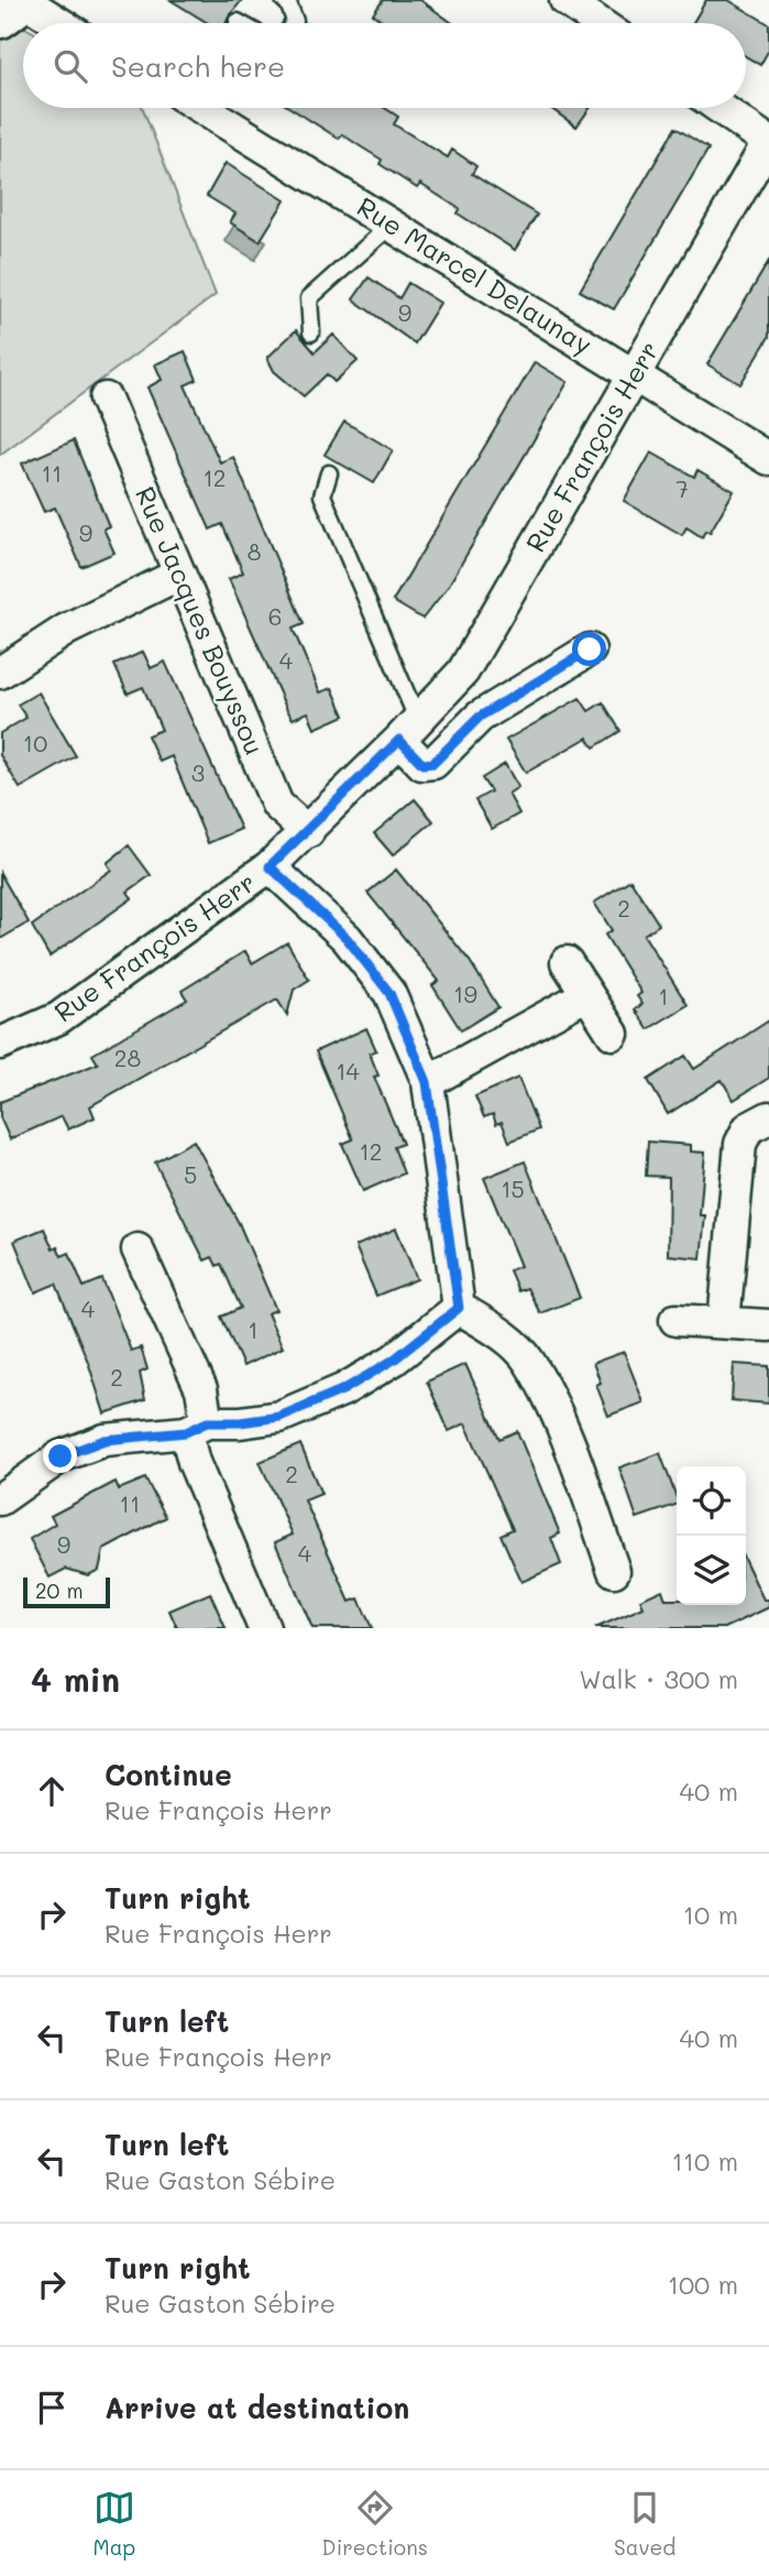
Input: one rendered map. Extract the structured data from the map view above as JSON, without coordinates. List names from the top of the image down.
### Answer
{
  "streets": {
    "street": ["Rue Marcel Delaunay", "Rue François Herr", "Rue Jacques Bouyssou"]
  },
  "crossings": [
    ["Rue Marcel Delaunay", "Rue François Herr"],
    ["Rue François Herr", "Rue Jacques Bouyssou"]
  ],
  "house_numbers": [
    "9",
    "11",
    "12",
    "7",
    "9",
    "8",
    "6",
    "4",
    "10",
    "3",
    "2",
    "19",
    "1",
    "28",
    "14",
    "12",
    "5",
    "15",
    "4",
    "1",
    "2",
    "2",
    "11",
    "9",
    "4"
  ],
  "scale_bar": "20 m",
  "page": {
    "search": "Search here",
    "scale": "20 m",
    "heading": ["4 min", "Walk · 300 m"],
    "list": [
      ["Continue", "Rue François Herr", "40 m"],
      ["Turn right", "Rue François Herr", "10 m"],
      ["Turn left", "Rue François Herr", "40 m"],
      ["Turn left", "Rue Gaston Sébire", "110 m"],
      ["Turn right", "Rue Gaston Sébire", "100 m"],
      "Arrive at destination"
    ],
    "nav": ["Map", "Directions", "Saved"]
  }
}
